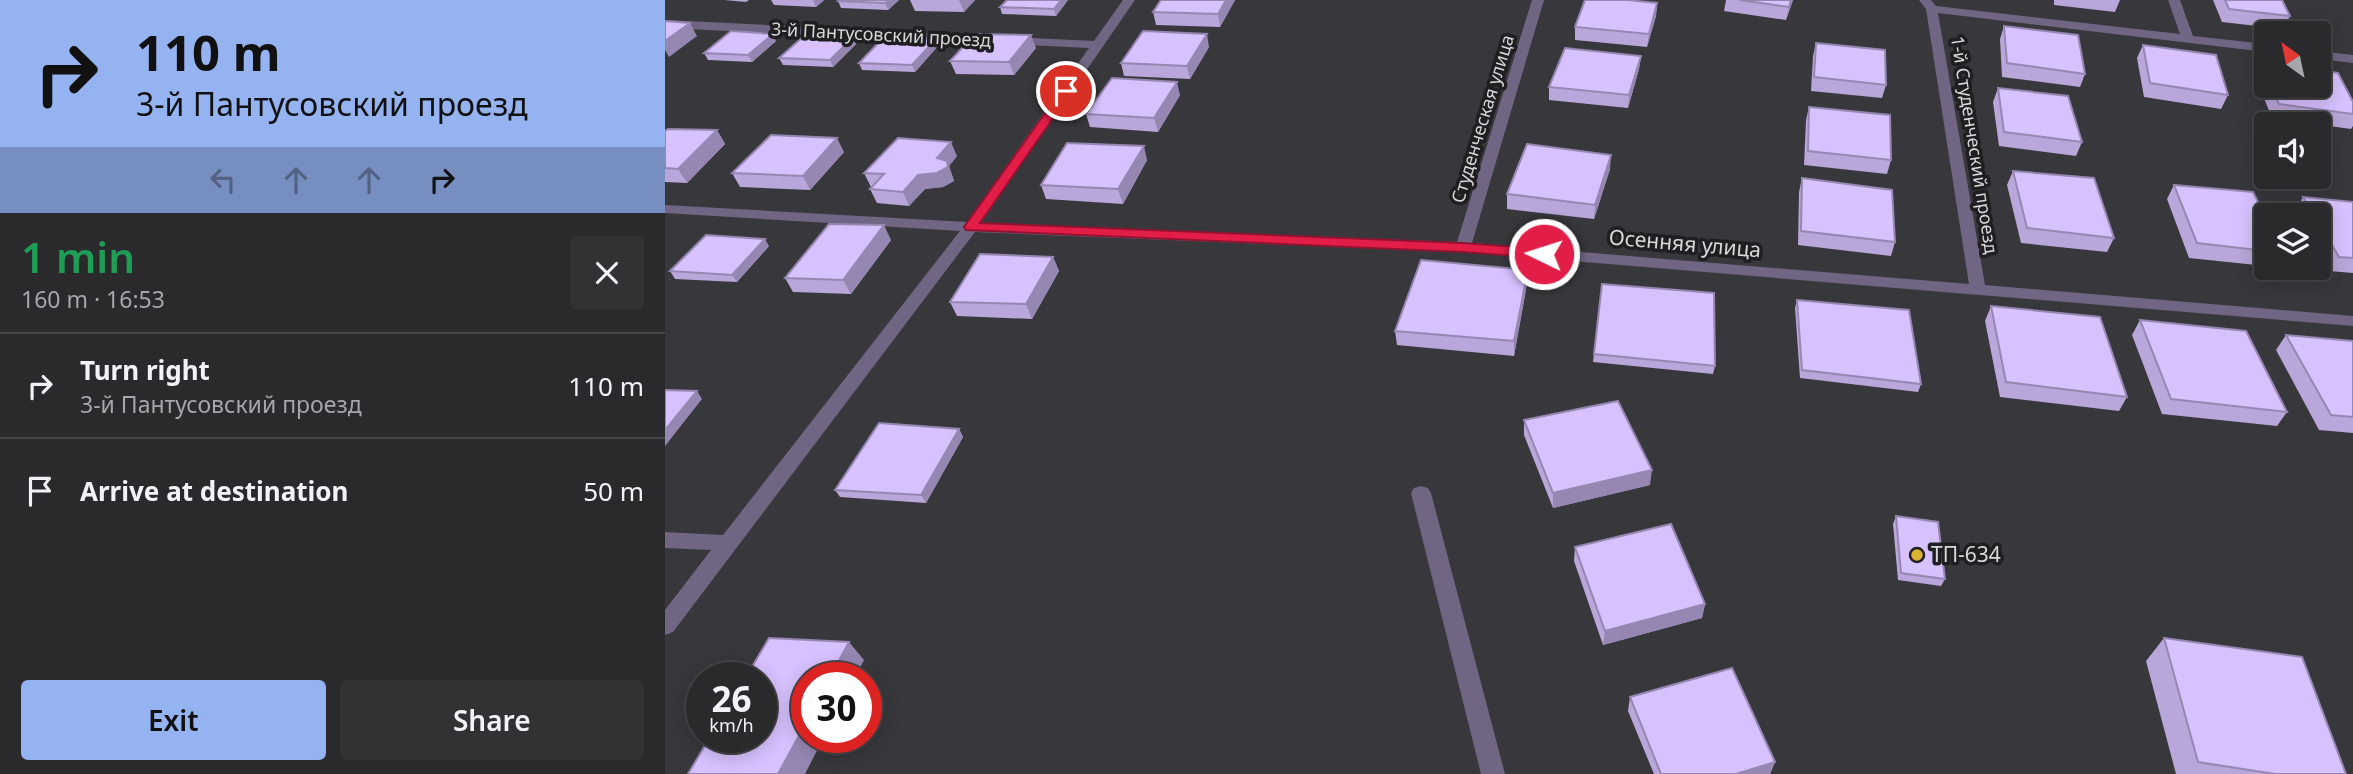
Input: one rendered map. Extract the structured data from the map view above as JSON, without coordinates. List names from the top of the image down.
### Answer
{
  "streets": {
    "street": [
      "3-й Пантусовский проезд",
      "Студенческая улица",
      "1-й Студенческий проезд",
      "Осенняя улица"
    ]
  },
  "crossings": [
    ["Студенческая улица", "Осенняя улица"],
    ["1-й Студенческий проезд", "Осенняя улица"]
  ],
  "places": ["ТП-634"],
  "north": "top left",
  "page": {
    "turn": ["110 m", "3-й Пантусовский проезд"],
    "heading": ["1 min", "160 m · 16:53"],
    "list": [
      {
        "name": "Turn right",
        "note": "3-й Пантусовский проезд",
        "value": "110 m"
      },
      {
        "name": "Arrive at destination",
        "value": "50 m"
      }
    ],
    "speed": "26 km/h",
    "limit": "30",
    "buttons": ["Exit", "Share"]
  }
}
